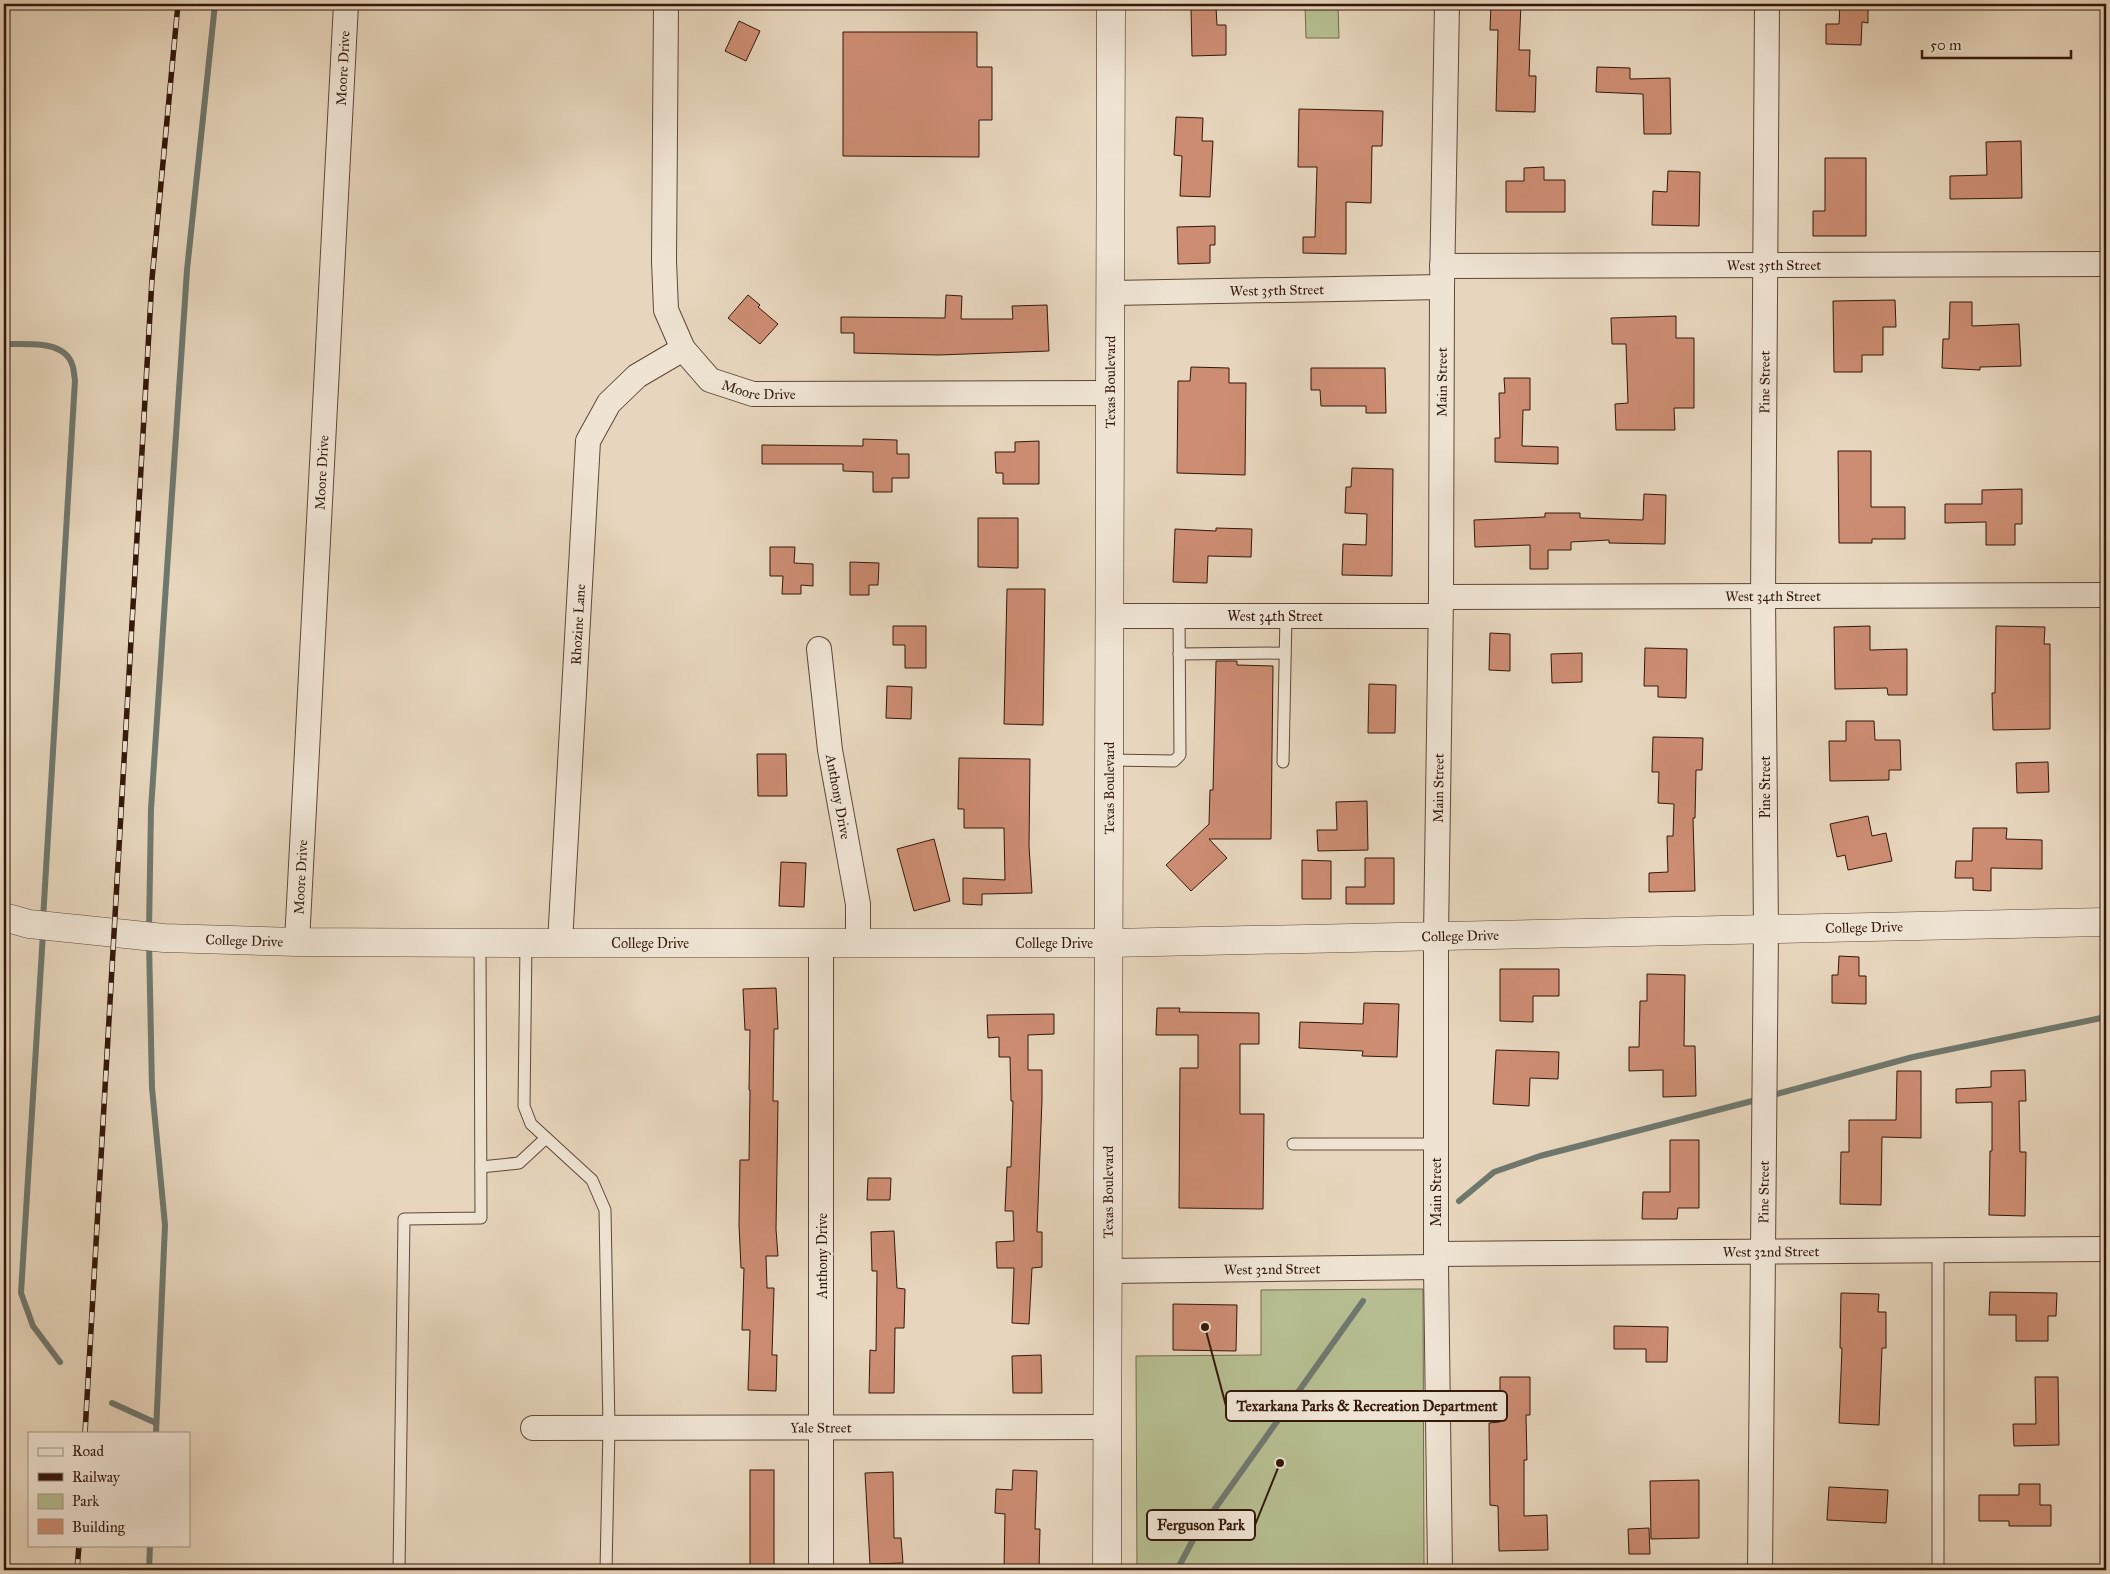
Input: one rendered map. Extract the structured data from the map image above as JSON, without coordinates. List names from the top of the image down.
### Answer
{
  "streets": {
    "street": [
      "Moore Drive",
      "West 35th Street",
      "Texas Boulevard",
      "Main Street",
      "Pine Street",
      "West 34th Street",
      "Rhozine Lane",
      "Anthony Drive",
      "College Drive",
      "West 32nd Street",
      "Yale Street"
    ]
  },
  "crossings": [
    ["Moore Drive", "Texas Boulevard"],
    ["Moore Drive", "Rhozine Lane"],
    ["Moore Drive", "College Drive"],
    ["West 35th Street", "Texas Boulevard"],
    ["West 35th Street", "Main Street"],
    ["West 35th Street", "Pine Street"],
    ["Texas Boulevard", "West 34th Street"],
    ["Texas Boulevard", "College Drive"],
    ["Texas Boulevard", "West 32nd Street"],
    ["Texas Boulevard", "Yale Street"],
    ["Main Street", "West 34th Street"],
    ["Main Street", "College Drive"],
    ["Main Street", "West 32nd Street"],
    ["Pine Street", "West 34th Street"],
    ["Pine Street", "College Drive"],
    ["Pine Street", "West 32nd Street"],
    ["Rhozine Lane", "College Drive"],
    ["Anthony Drive", "College Drive"],
    ["Anthony Drive", "Yale Street"]
  ],
  "places": ["Texarkana Parks & Recreation Department", "Ferguson Park"],
  "legend": [
    "Road",
    "Railway",
    "Park",
    "Building"
  ],
  "scale_bar": "50 m"
}
